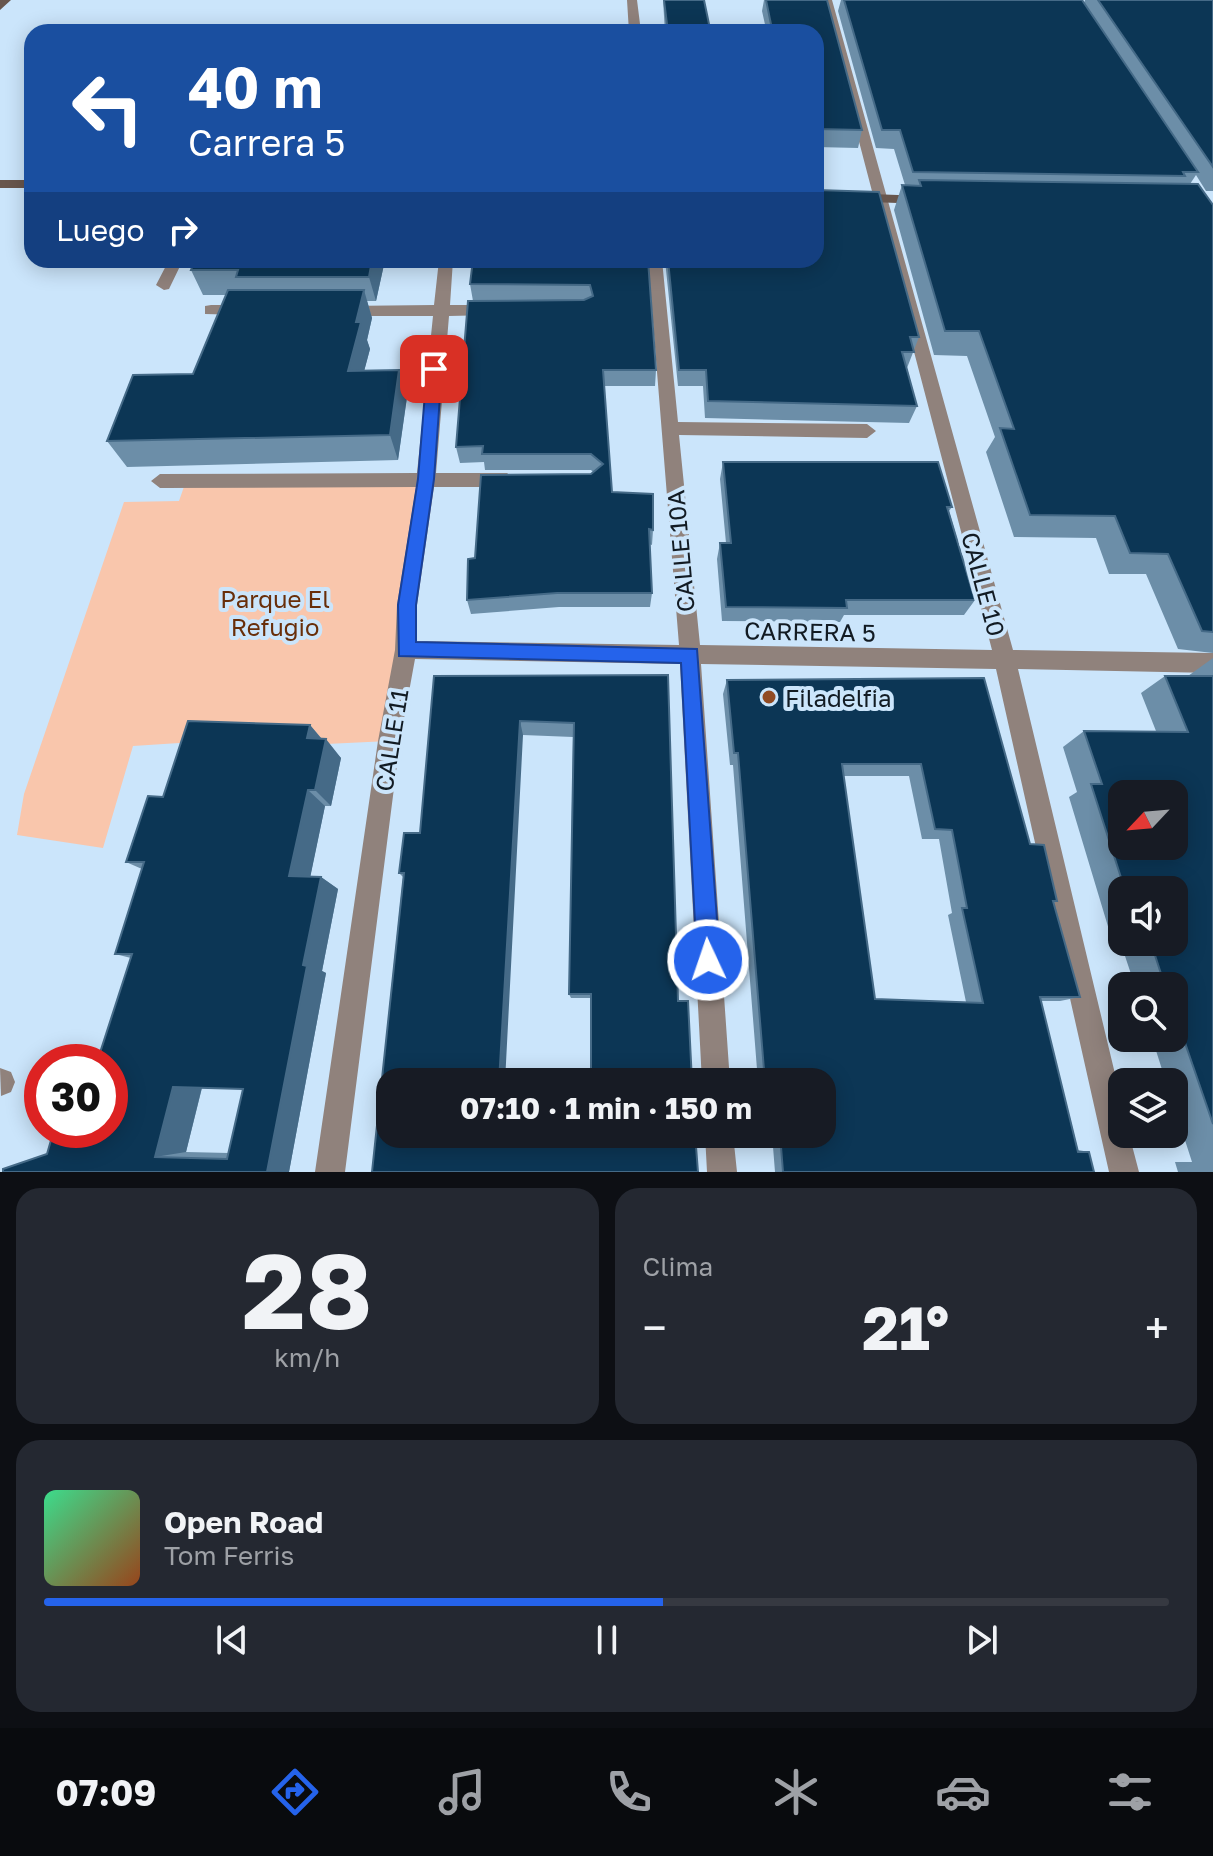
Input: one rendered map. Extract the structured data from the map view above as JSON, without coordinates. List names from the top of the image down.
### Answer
{
  "streets": {
    "street": [
      "CALLE 10A",
      "CALLE 10",
      "CARRERA 5",
      "CALLE 11"
    ]
  },
  "crossings": [
    ["CALLE 10A", "CARRERA 5"],
    ["CALLE 10", "CARRERA 5"],
    ["CARRERA 5", "CALLE 11"]
  ],
  "parks": ["Parque El Refugio"],
  "places": ["Filadelfia"],
  "north": "bottom left",
  "page": {
    "turn": ["40 m", "Carrera 5"],
    "then": "Luego",
    "limit": "30",
    "trip": "07:10 · 1 min · 150 m",
    "tile": [
      ["28", "km/h"],
      "Clima"
    ],
    "heat": ["−", "21°", "+"],
    "song": ["Open Road", "Tom Ferris"],
    "tabs": "07:09"
  }
}
